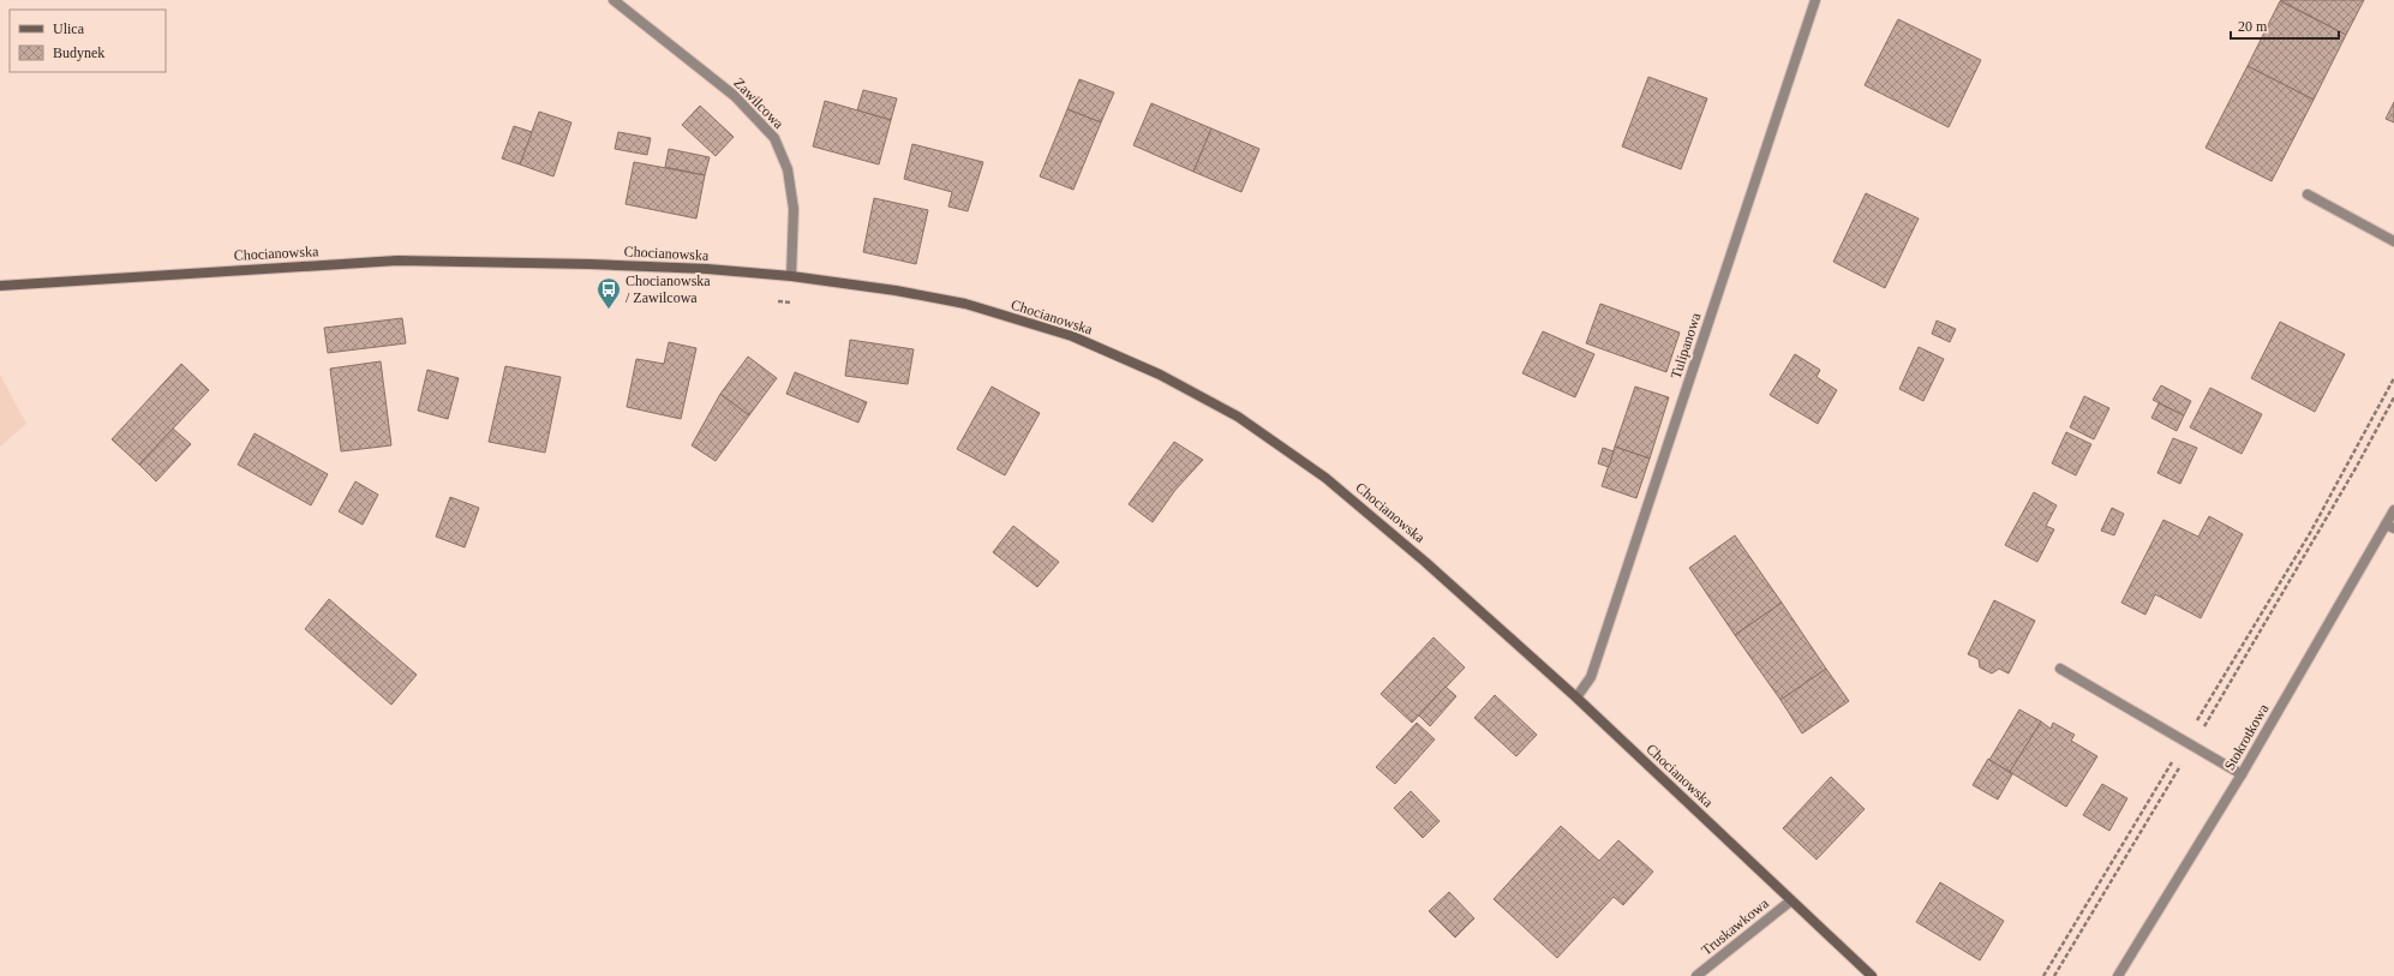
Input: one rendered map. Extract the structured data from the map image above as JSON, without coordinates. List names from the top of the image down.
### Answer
{
  "streets": {
    "street": [
      "Zawilcowa",
      "Chocianowska",
      "Tulipanowa",
      "Stokrotkowa",
      "Truskawkowa"
    ]
  },
  "crossings": [
    ["Zawilcowa", "Chocianowska"],
    ["Chocianowska", "Tulipanowa"],
    ["Chocianowska", "Truskawkowa"]
  ],
  "places": {
    "bus stop": ["Chocianowska / Zawilcowa"]
  },
  "legend": ["Ulica", "Budynek"],
  "scale_bar": "20 m"
}
